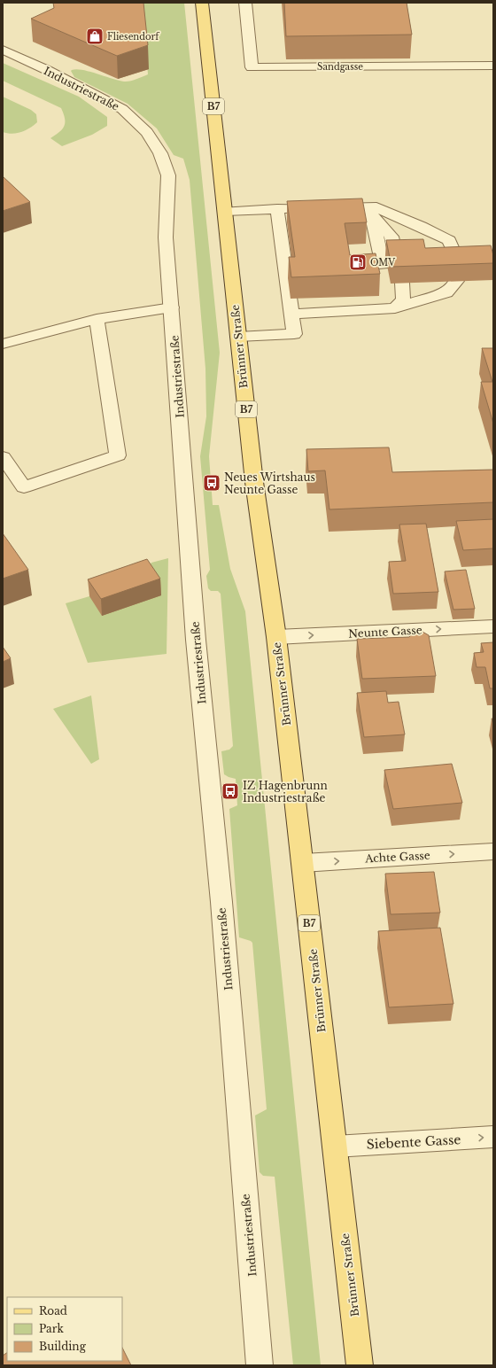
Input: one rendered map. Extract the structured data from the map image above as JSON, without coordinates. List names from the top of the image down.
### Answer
{
  "streets": {
    "main road": ["B7", "Brünner Straße"],
    "street": [
      "Industriestraße",
      "Neunte Gasse",
      "Achte Gasse",
      "Siebente Gasse"
    ],
    "lane": ["Sandgasse"]
  },
  "crossings": [
    ["Brünner Straße", "Neunte Gasse"],
    ["Brünner Straße", "Achte Gasse"],
    ["Brünner Straße", "Siebente Gasse"]
  ],
  "one_way": ["Neunte Gasse", "Achte Gasse", "Siebente Gasse"],
  "places": {
    "shop": ["Fliesendorf"],
    "fuel station": ["OMV"],
    "bus stop": ["Neues Wirtshaus Neunte Gasse", "IZ Hagenbrunn Industriestraße"]
  },
  "legend": ["Road", "Park", "Building"]
}
